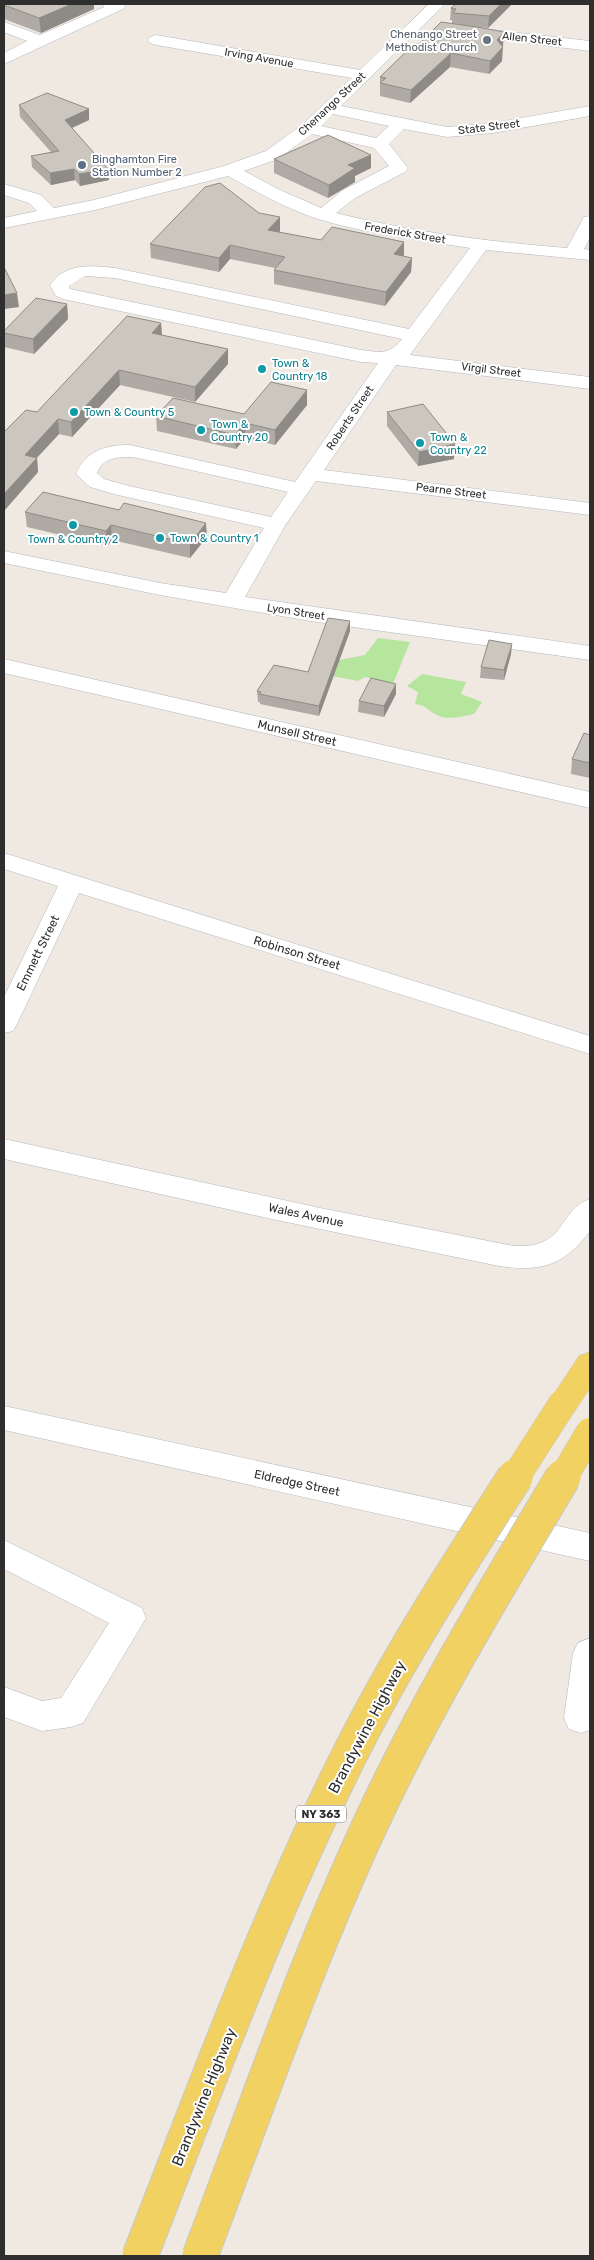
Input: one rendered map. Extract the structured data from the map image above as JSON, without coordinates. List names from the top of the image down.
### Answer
{
  "streets": {
    "main road": ["Brandywine Highway", "NY 363"],
    "street": [
      "Allen Street",
      "Irving Avenue",
      "Chenango Street",
      "State Street",
      "Frederick Street",
      "Virgil Street",
      "Roberts Street",
      "Pearne Street",
      "Lyon Street",
      "Munsell Street",
      "Emmett Street",
      "Robinson Street",
      "Wales Avenue",
      "Eldredge Street"
    ]
  },
  "crossings": [
    ["Irving Avenue", "Chenango Street"],
    ["Chenango Street", "State Street"],
    ["Chenango Street", "Frederick Street"],
    ["Frederick Street", "Roberts Street"],
    ["Virgil Street", "Roberts Street"],
    ["Roberts Street", "Pearne Street"],
    ["Roberts Street", "Lyon Street"],
    ["Emmett Street", "Robinson Street"]
  ],
  "places": [
    "Chenango Street Methodist Church",
    "Binghamton Fire Station Number 2",
    "Town & Country 18",
    "Town & Country 5",
    "Town & Country 20",
    "Town & Country 22",
    "Town & Country 2",
    "Town & Country 1"
  ]
}
